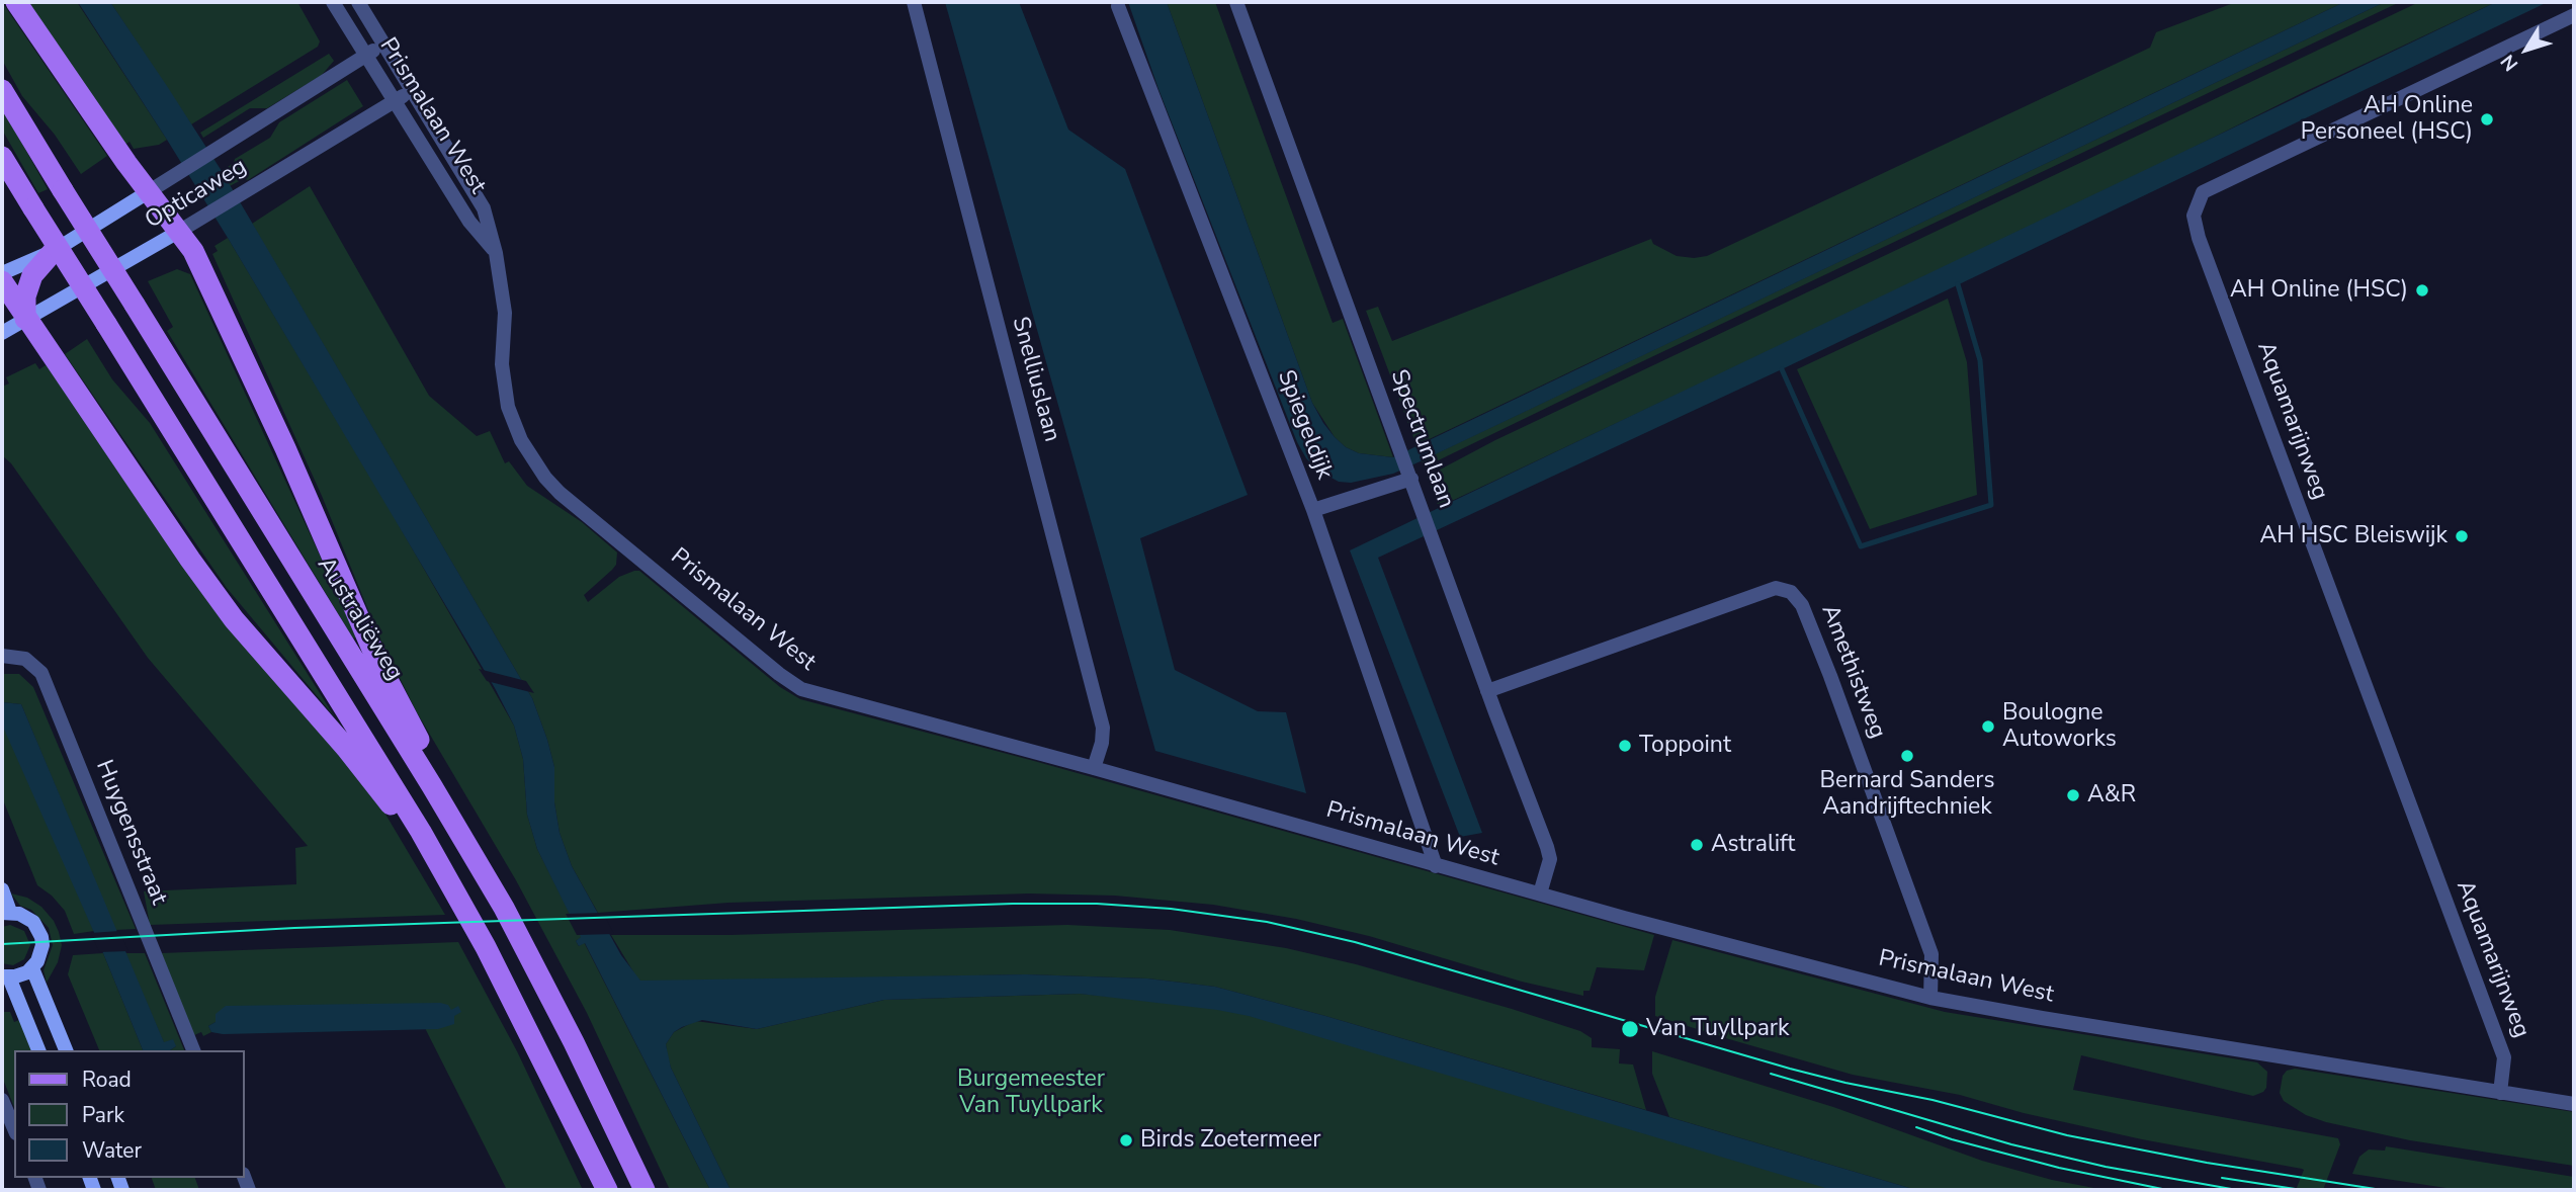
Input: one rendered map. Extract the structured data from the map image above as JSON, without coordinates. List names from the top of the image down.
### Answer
{
  "streets": {
    "main road": ["Australiëweg"],
    "street": [
      "Prismalaan West",
      "Opticaweg",
      "Snelliuslaan",
      "Aquamarijnweg",
      "Spiegeldijk",
      "Spectrumlaan",
      "Amethistweg",
      "Huygensstraat"
    ]
  },
  "crossings": [
    ["Prismalaan West", "Opticaweg"],
    ["Prismalaan West", "Snelliuslaan"],
    ["Prismalaan West", "Aquamarijnweg"],
    ["Prismalaan West", "Spiegeldijk"],
    ["Prismalaan West", "Spectrumlaan"],
    ["Prismalaan West", "Amethistweg"],
    ["Spectrumlaan", "Amethistweg"]
  ],
  "parks": ["Burgemeester Van Tuyllpark"],
  "places": [
    "AH Online Personeel (HSC)",
    "AH Online (HSC)",
    "AH HSC Bleiswijk",
    "Boulogne Autoworks",
    "Toppoint",
    "Bernard Sanders Aandrijftechniek",
    "A&R",
    "Astralift",
    "Van Tuyllpark",
    "Birds Zoetermeer"
  ],
  "legend": ["Road", "Park", "Water"],
  "north": "bottom left"
}
